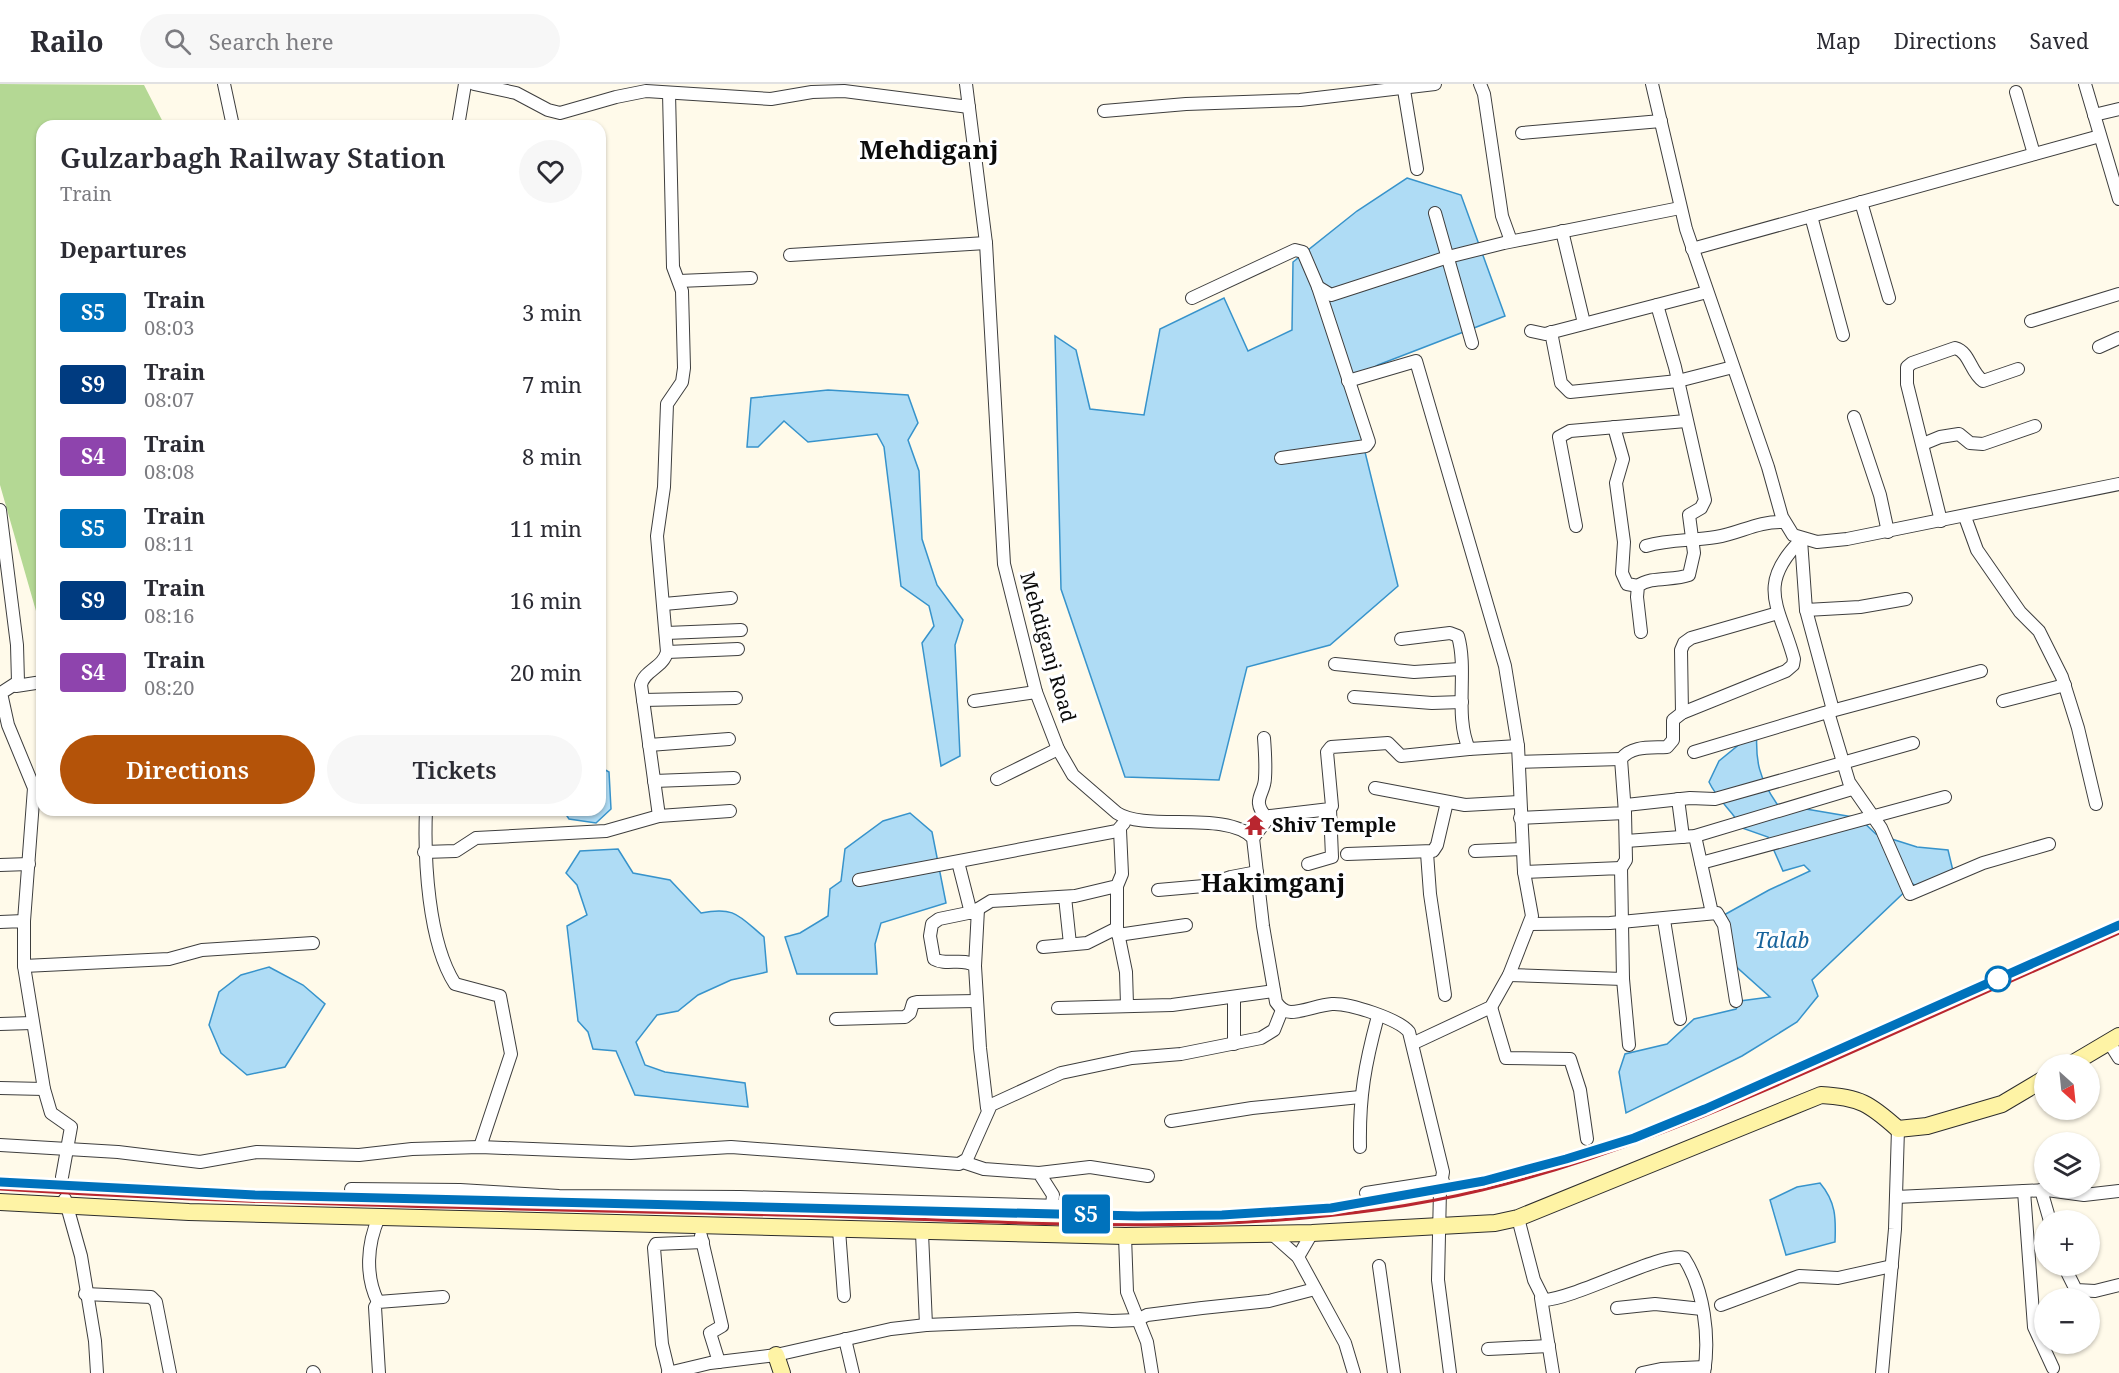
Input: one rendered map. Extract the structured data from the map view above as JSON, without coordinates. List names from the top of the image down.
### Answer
{
  "streets": {
    "street": ["Mehdiganj Road"]
  },
  "districts": ["Mehdiganj", "Hakimganj"],
  "water": ["Talab"],
  "places": {
    "temple": ["Shiv Temple"]
  },
  "north": "bottom right",
  "page": {
    "header": "Railo",
    "search": "Search here",
    "nav": ["Map", "Directions", "Saved"],
    "on_map": "S5",
    "heading": [
      ["Gulzarbagh Railway Station", "Train"],
      "Departures"
    ],
    "list": [
      {
        "mark": "S5",
        "name": "Train",
        "note": "08:03",
        "value": "3 min"
      },
      {
        "mark": "S9",
        "name": "Train",
        "note": "08:07",
        "value": "7 min"
      },
      {
        "mark": "S4",
        "name": "Train",
        "note": "08:08",
        "value": "8 min"
      },
      {
        "mark": "S5",
        "name": "Train",
        "note": "08:11",
        "value": "11 min"
      },
      {
        "mark": "S9",
        "name": "Train",
        "note": "08:16",
        "value": "16 min"
      },
      {
        "mark": "S4",
        "name": "Train",
        "note": "08:20",
        "value": "20 min"
      }
    ],
    "buttons": ["Directions", "Tickets"],
    "map_buttons": ["+", "−"]
  }
}
